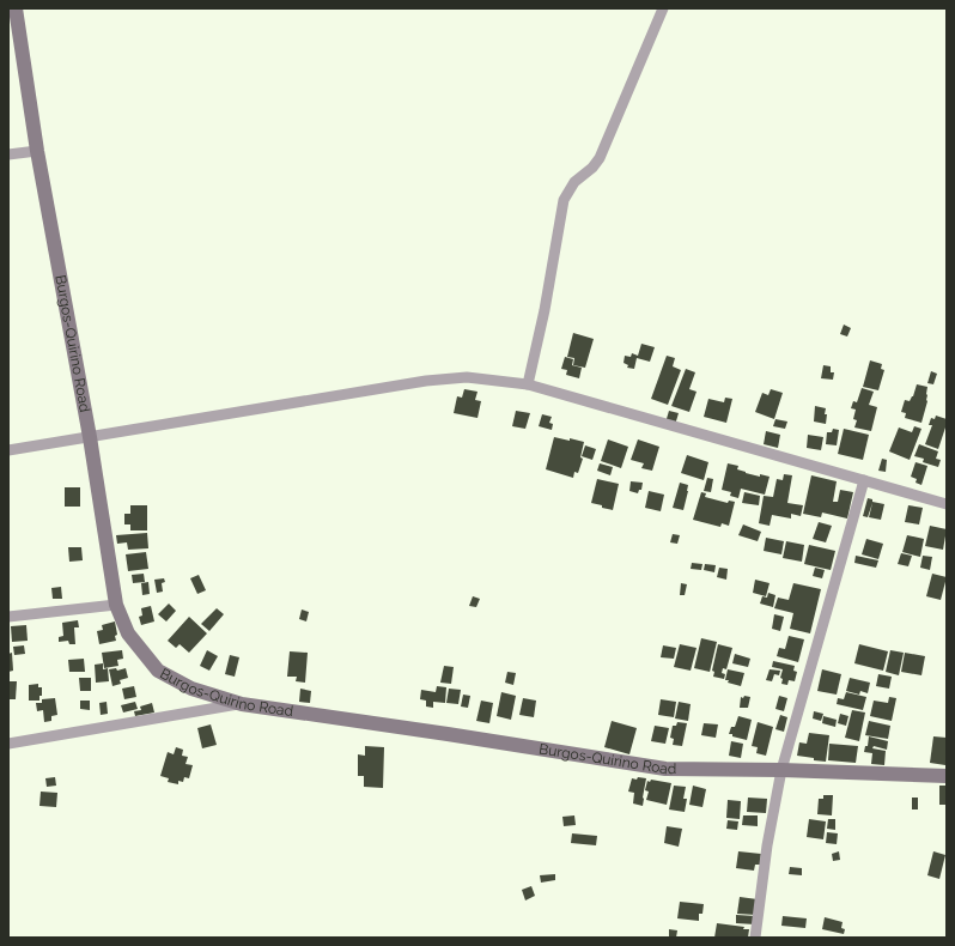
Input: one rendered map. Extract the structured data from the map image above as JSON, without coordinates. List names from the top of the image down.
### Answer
{
  "streets": {
    "street": ["Burgos-Quirino Road"]
  }
}
